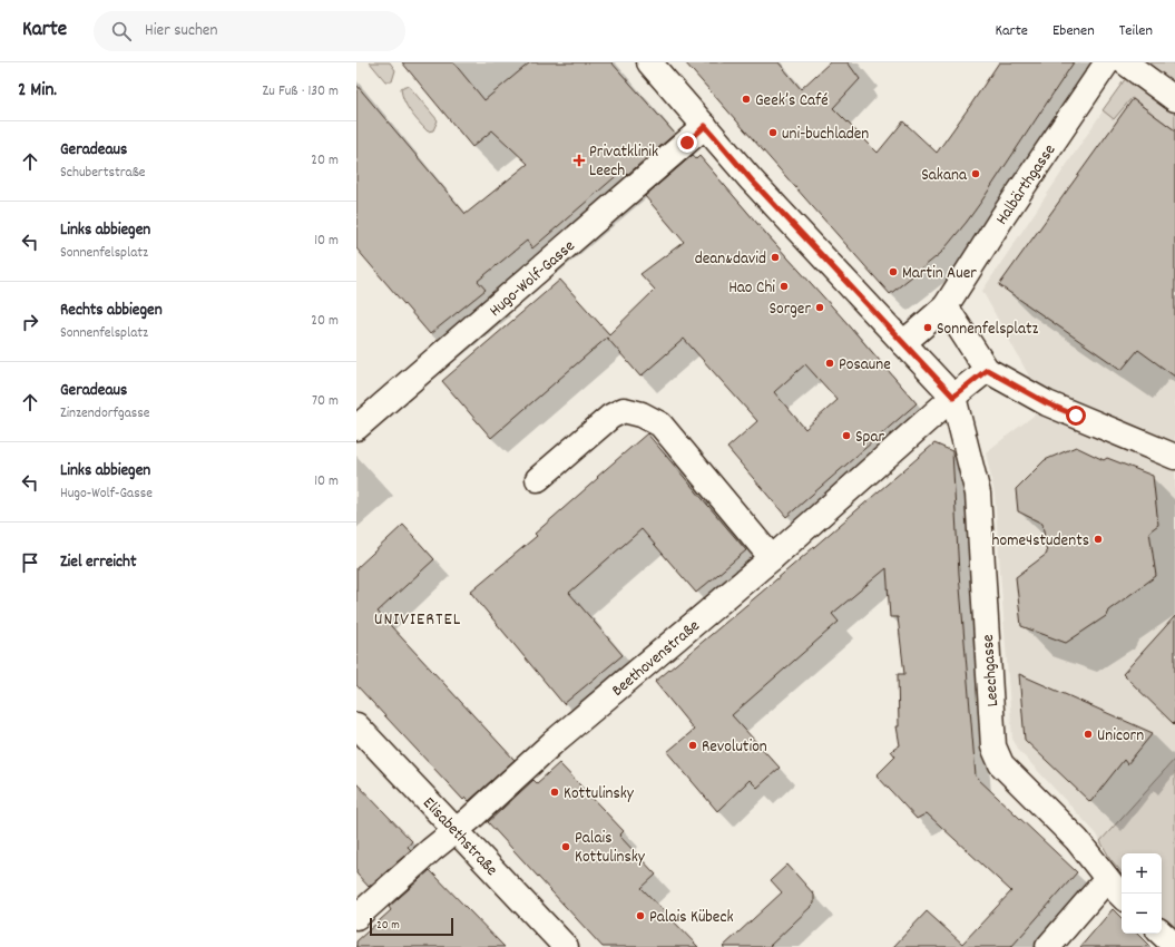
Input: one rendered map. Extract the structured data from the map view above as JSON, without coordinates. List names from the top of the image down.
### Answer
{
  "streets": {
    "street": [
      "Halbärthgasse",
      "Hugo-Wolf-Gasse",
      "Beethovenstraße",
      "Leechgasse",
      "Elisabethstraße"
    ]
  },
  "crossings": [
    ["Beethovenstraße", "Leechgasse"],
    ["Beethovenstraße", "Elisabethstraße"]
  ],
  "districts": ["UNIVIERTEL"],
  "places": {
    "other": [
      "Geek’s Café",
      "uni-buchladen",
      "Sakana",
      "dean&david",
      "Martin Auer",
      "Hao Chi",
      "Sorger",
      "Sonnenfelsplatz",
      "Posaune",
      "Spar",
      "home4students",
      "Unicorn",
      "Revolution",
      "Kottulinsky",
      "Palais Kottulinsky",
      "Palais Kübeck"
    ],
    "health": ["Privatklinik Leech"]
  },
  "scale_bar": "20 m",
  "page": {
    "header": "Karte",
    "search": "Hier suchen",
    "nav": ["Karte", "Ebenen", "Teilen"],
    "heading": ["2 Min.", "Zu Fuß · 130 m"],
    "list": [
      ["Geradeaus", "Schubertstraße", "20 m"],
      ["Links abbiegen", "Sonnenfelsplatz", "10 m"],
      ["Rechts abbiegen", "Sonnenfelsplatz", "20 m"],
      ["Geradeaus", "Zinzendorfgasse", "70 m"],
      ["Links abbiegen", "Hugo-Wolf-Gasse", "10 m"],
      "Ziel erreicht"
    ],
    "map_buttons": ["+", "−"],
    "scale": "20 m"
  }
}
